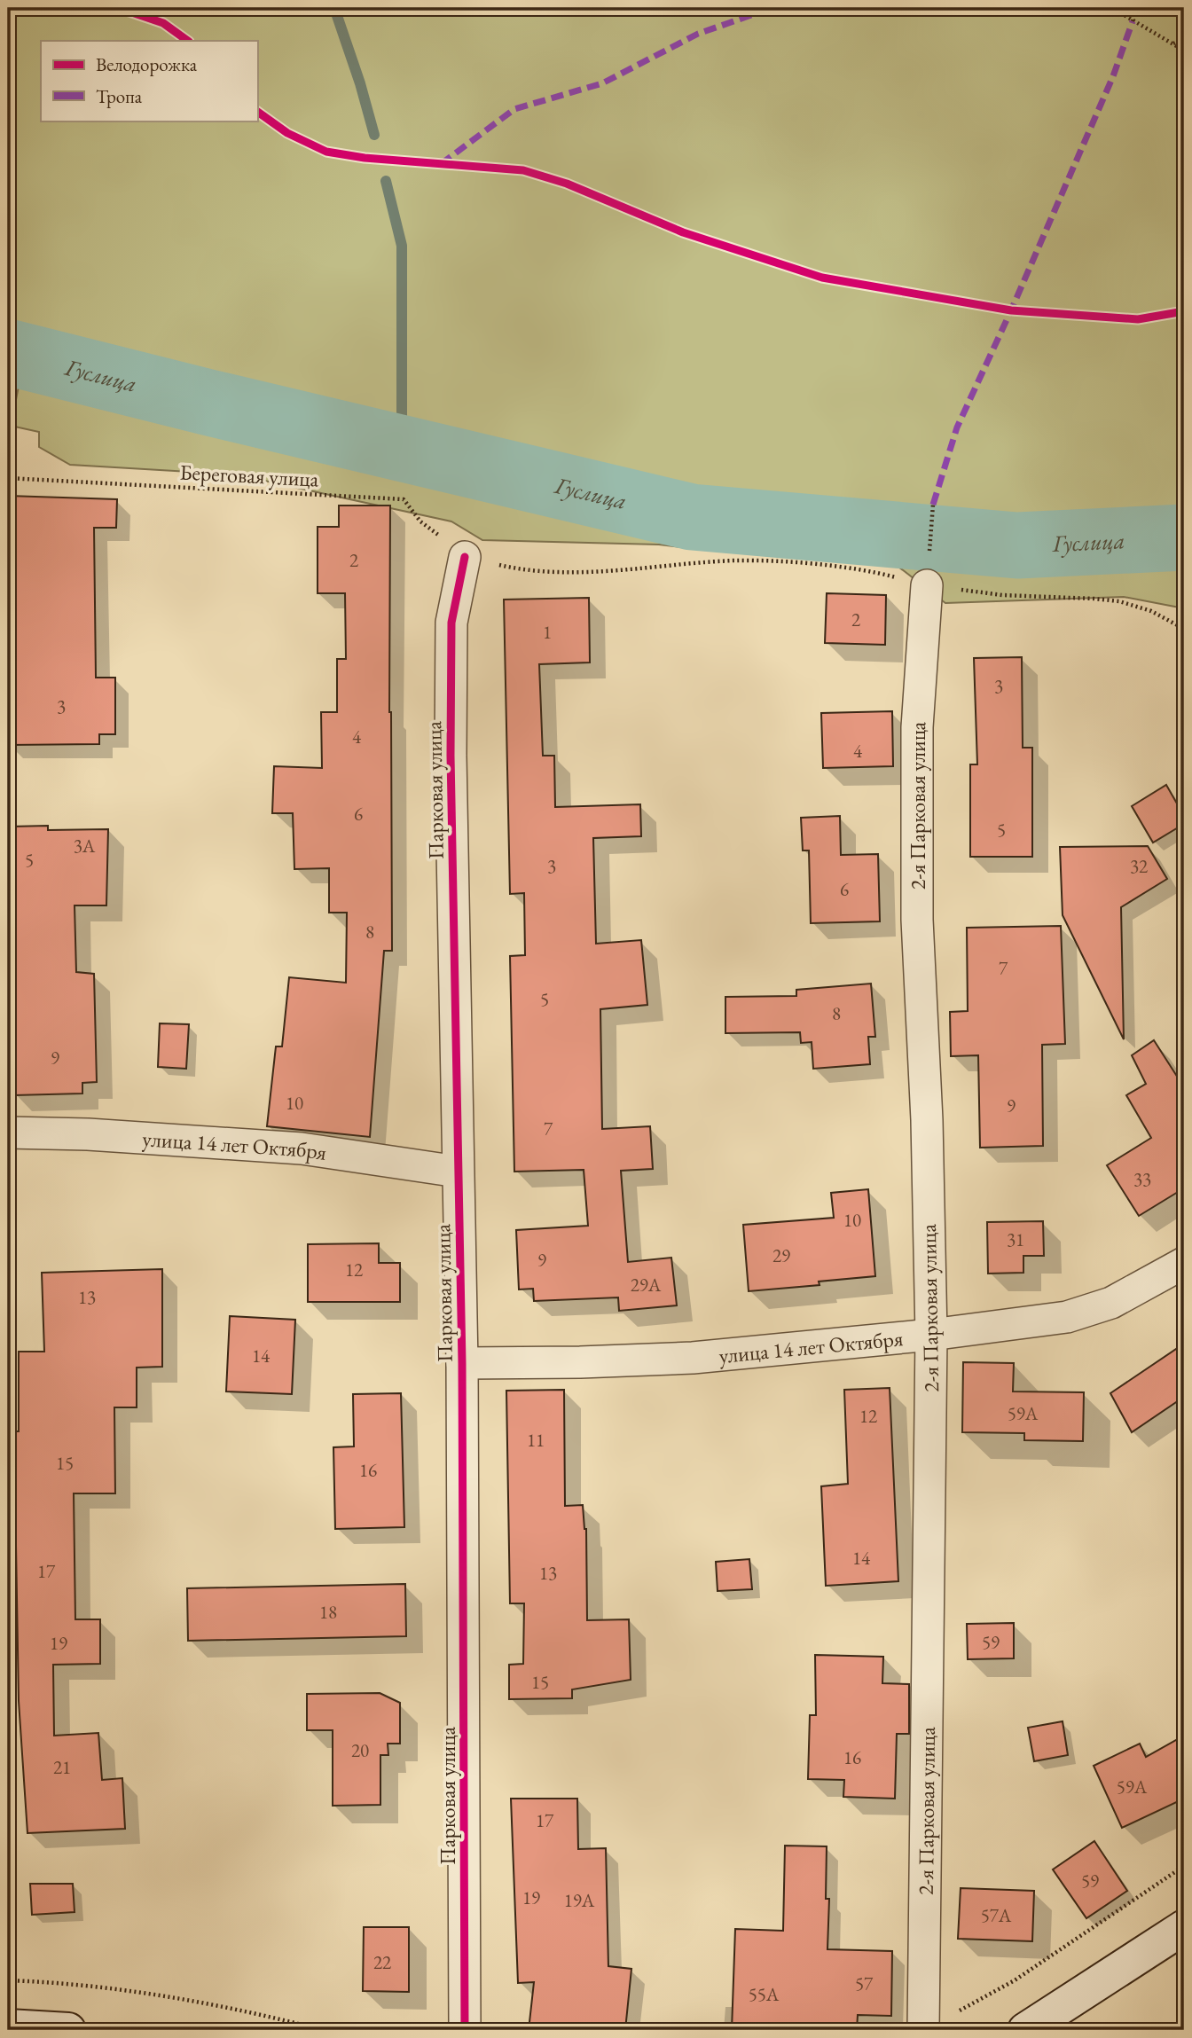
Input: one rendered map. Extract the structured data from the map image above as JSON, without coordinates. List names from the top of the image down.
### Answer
{
  "streets": {
    "street": ["Парковая улица", "2-я Парковая улица", "улица 14 лет Октября"],
    "path": ["Береговая улица"]
  },
  "crossings": [
    ["Береговая улица", "Парковая улица"],
    ["Парковая улица", "улица 14 лет Октября"],
    ["2-я Парковая улица", "улица 14 лет Октября"]
  ],
  "water": ["Гуслица"],
  "house_numbers": [
    "2",
    "2",
    "1",
    "3",
    "3",
    "4",
    "4",
    "6",
    "5",
    "3А",
    "5",
    "3",
    "32",
    "6",
    "8",
    "7",
    "5",
    "8",
    "9",
    "10",
    "9",
    "7",
    "33",
    "10",
    "31",
    "29",
    "9",
    "12",
    "29А",
    "13",
    "14",
    "59А",
    "12",
    "11",
    "15",
    "16",
    "14",
    "17",
    "13",
    "18",
    "59",
    "19",
    "15",
    "20",
    "16",
    "21",
    "59А",
    "17",
    "59",
    "19",
    "19А",
    "57А",
    "22",
    "57",
    "55А"
  ],
  "legend": ["Велодорожка", "Тропа"]
}
